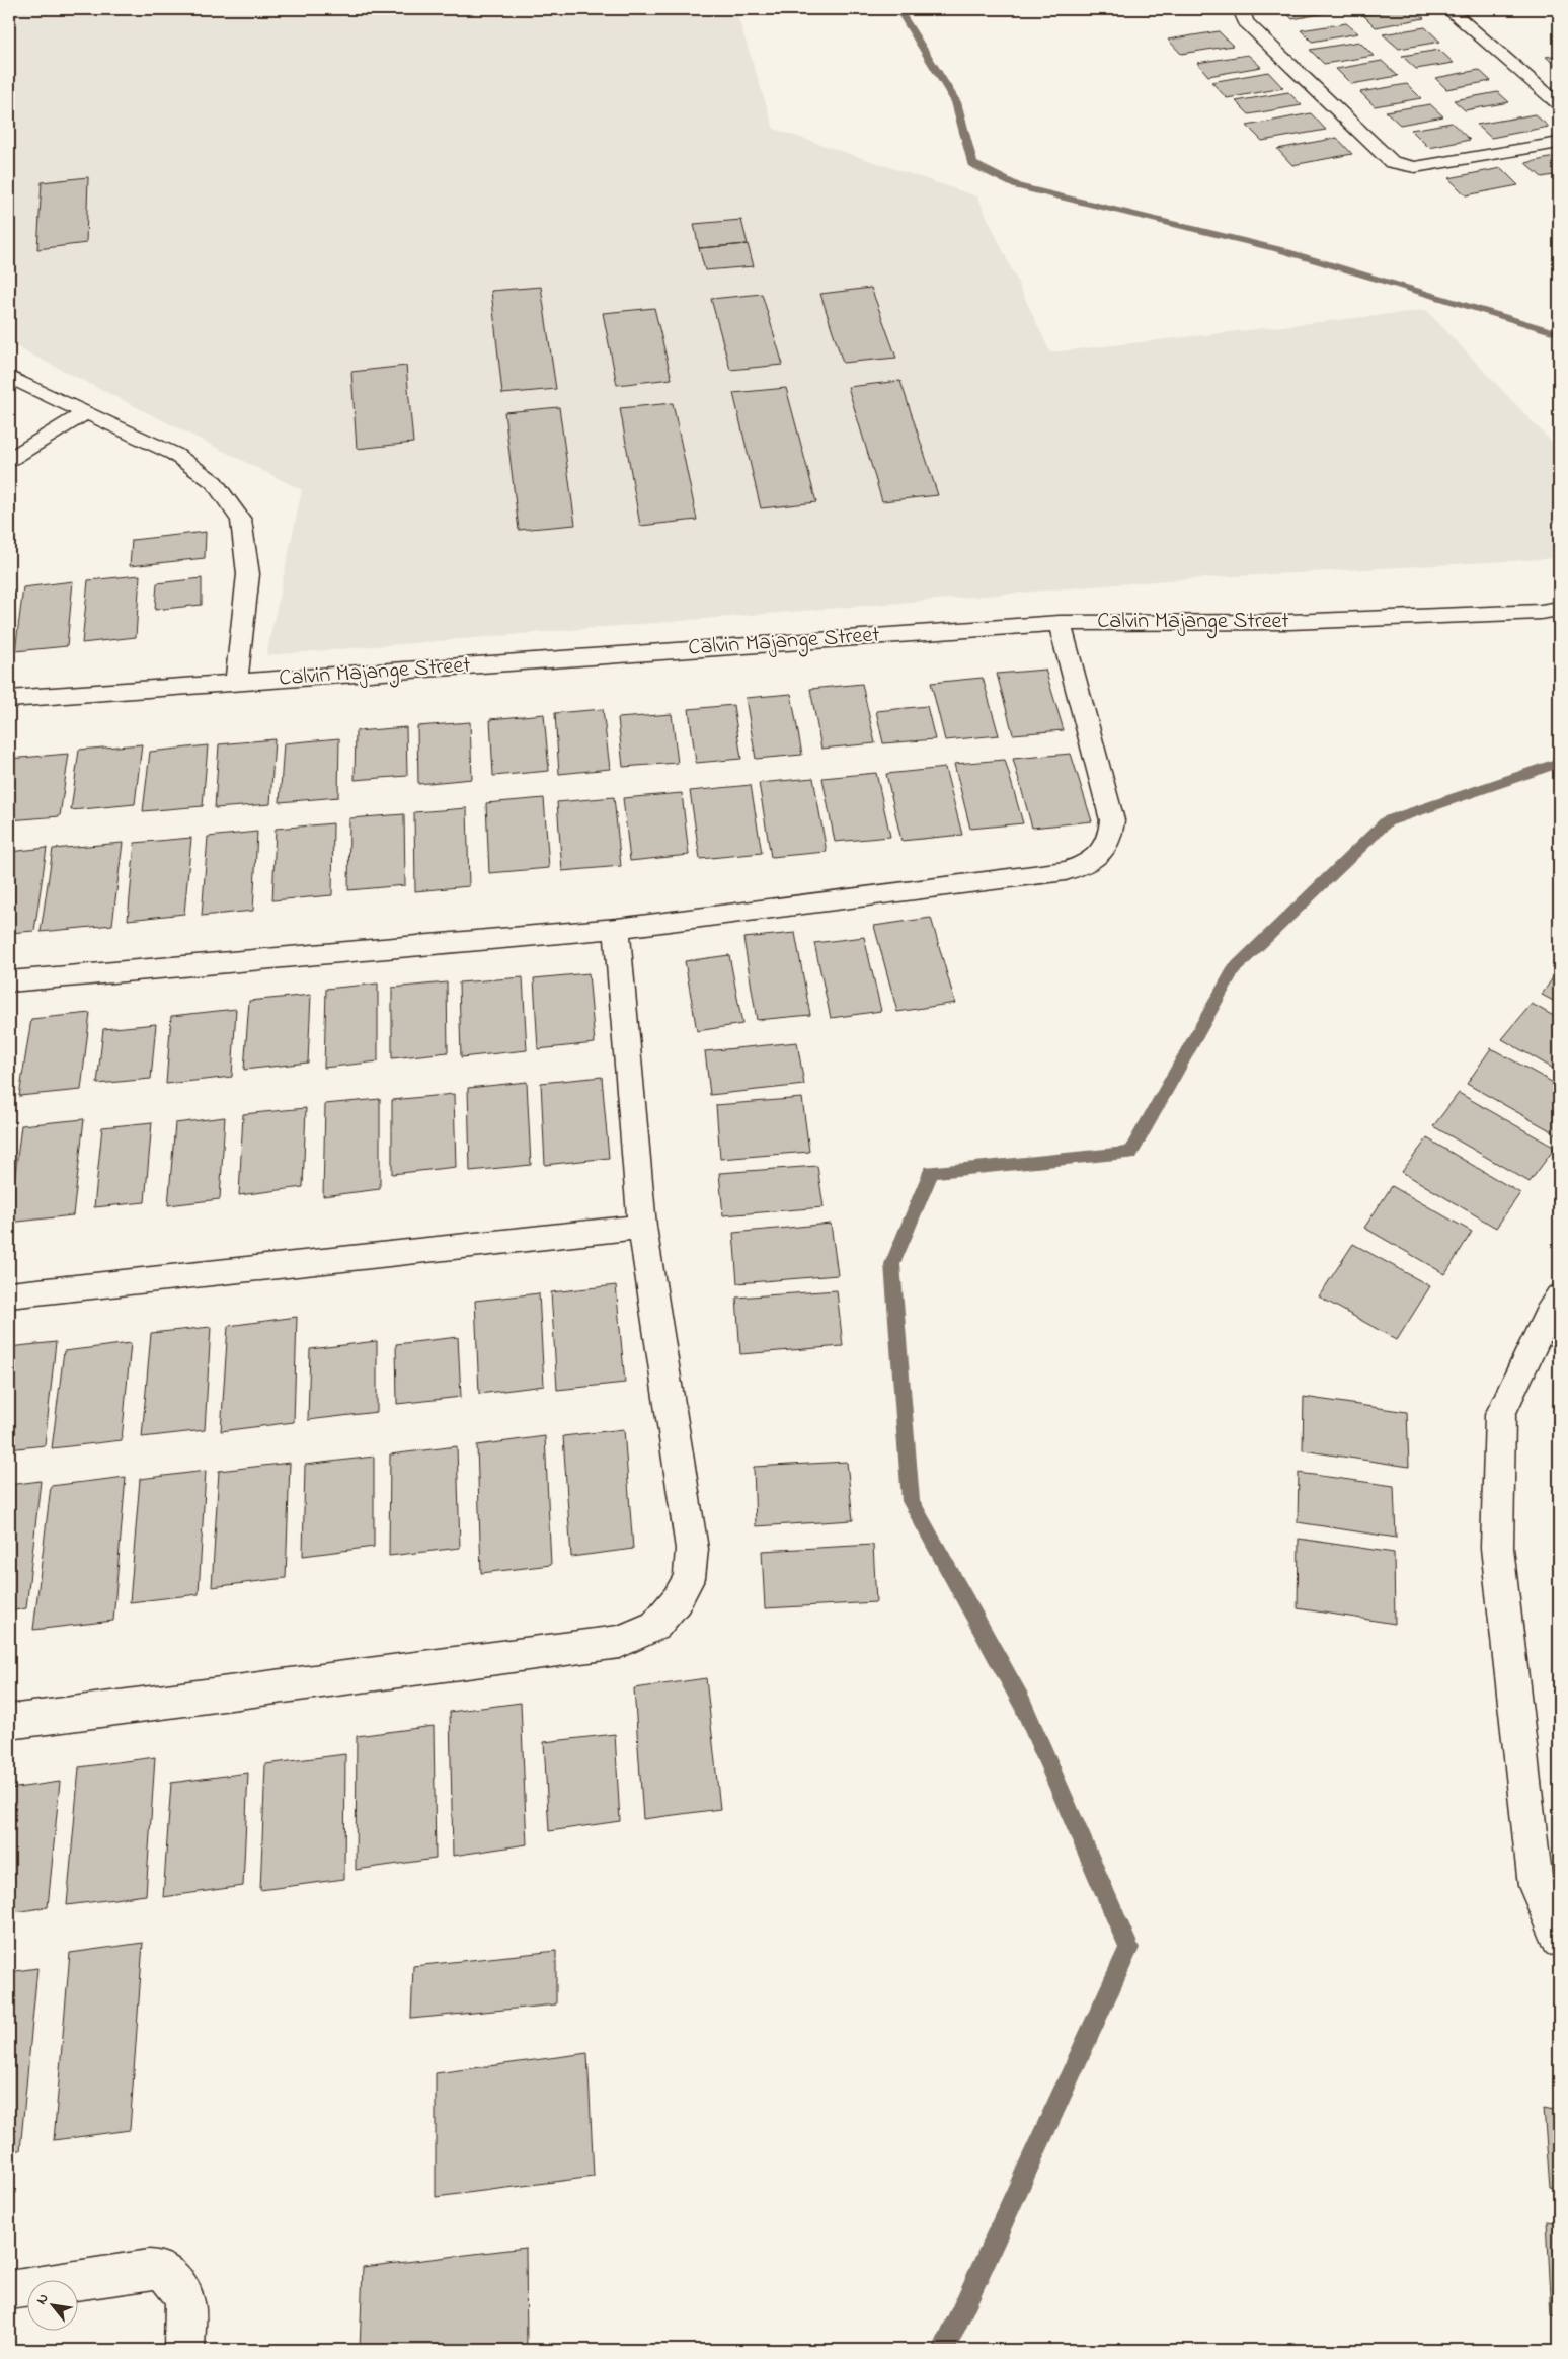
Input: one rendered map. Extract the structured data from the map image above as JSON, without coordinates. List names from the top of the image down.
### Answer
{
  "streets": {
    "street": ["Calvin Majange Street"]
  },
  "north": "top left"
}
